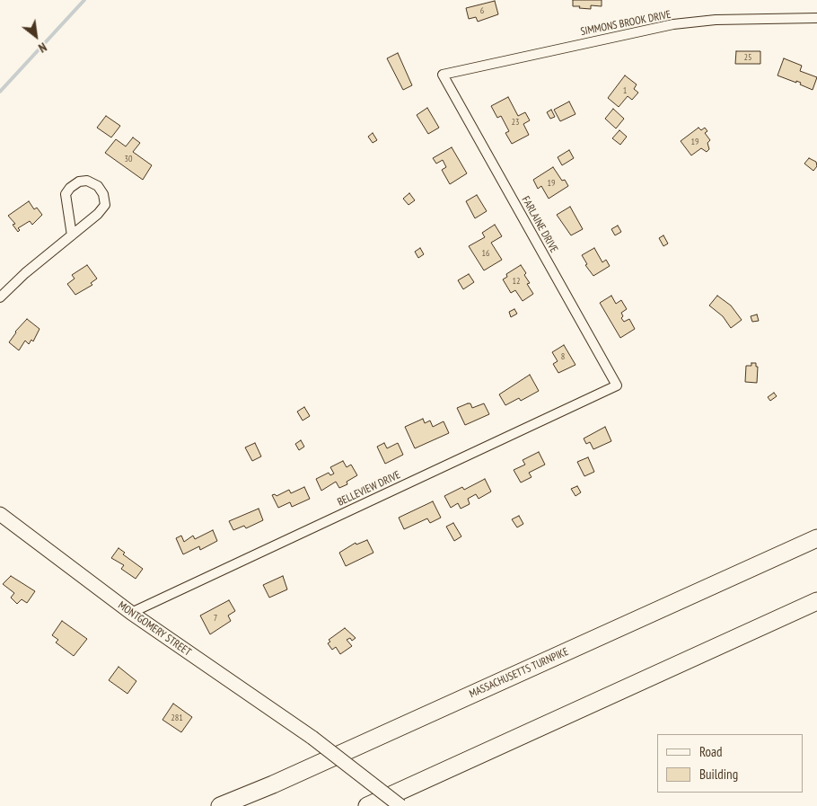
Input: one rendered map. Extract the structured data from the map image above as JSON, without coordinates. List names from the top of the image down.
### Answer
{
  "streets": {
    "highway": ["MASSACHUSETTS TURNPIKE"],
    "main road": ["MONTGOMERY STREET"],
    "street": ["SIMMONS BROOK DRIVE", "FARLAINE DRIVE", "BELLEVIEW DRIVE"]
  },
  "crossings": [
    ["SIMMONS BROOK DRIVE", "FARLAINE DRIVE"],
    ["FARLAINE DRIVE", "BELLEVIEW DRIVE"],
    ["BELLEVIEW DRIVE", "MONTGOMERY STREET"]
  ],
  "house_numbers": [
    "6",
    "25",
    "1",
    "23",
    "19",
    "30",
    "19",
    "16",
    "12",
    "8",
    "7",
    "281"
  ],
  "legend": ["Road", "Building"],
  "north": "bottom right"
}
